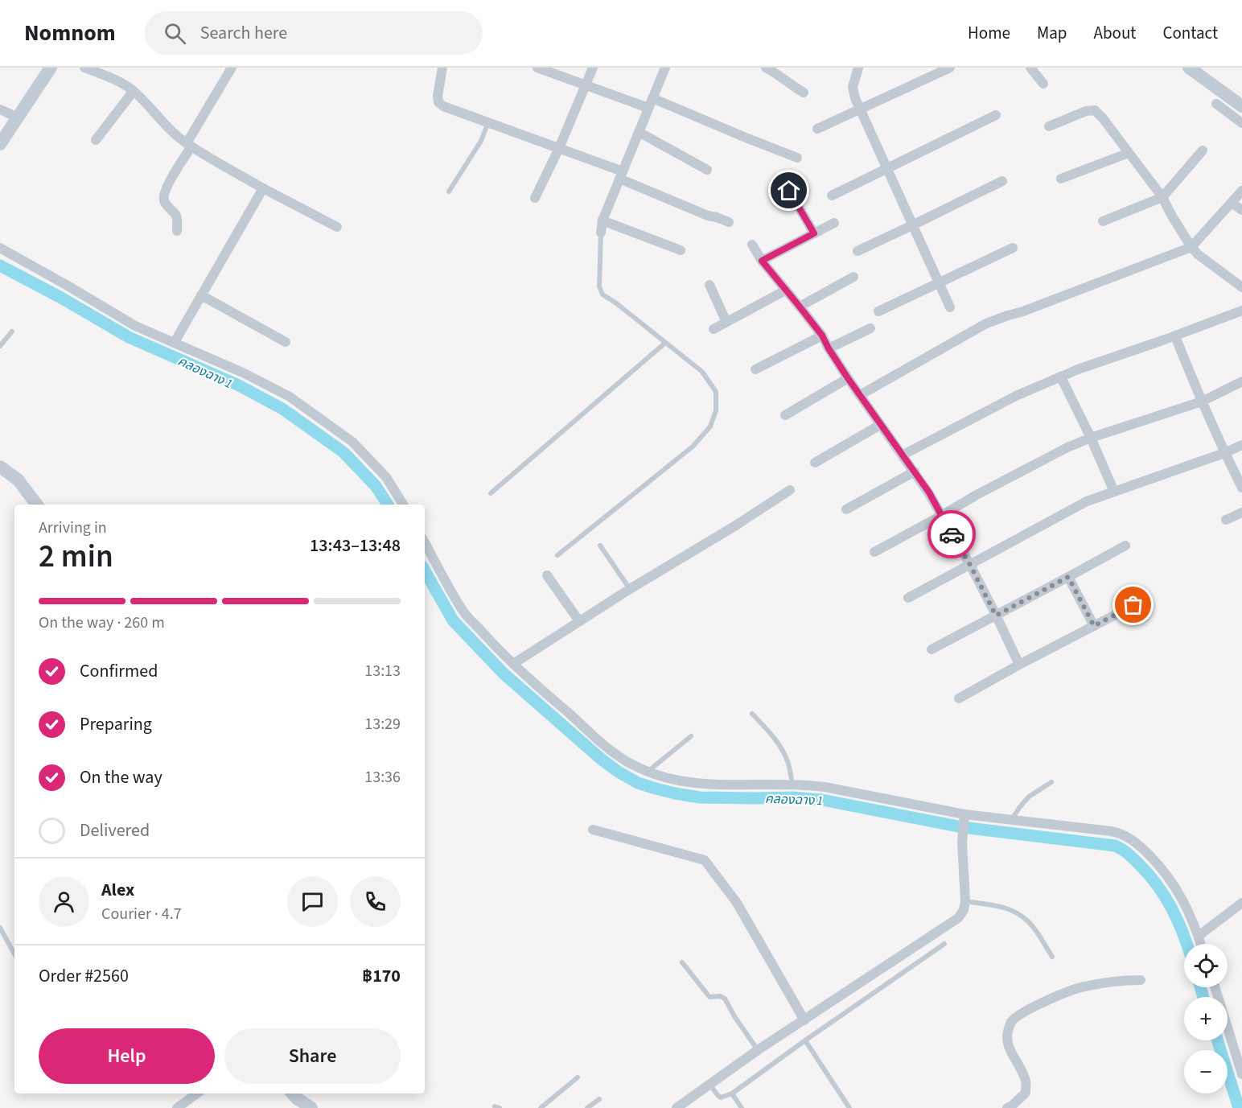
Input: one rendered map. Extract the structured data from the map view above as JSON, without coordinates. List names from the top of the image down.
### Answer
{
  "water": ["คลองฉาง 1"],
  "page": {
    "header": "Nomnom",
    "search": "Search here",
    "nav": [
      "Home",
      "Map",
      "About",
      "Contact"
    ],
    "heading": ["2 min", "Arriving in", "13:43–13:48"],
    "panel": [
      "Alex",
      "Courier · 4.7",
      "Order #2560",
      "฿170"
    ],
    "bar": "On the way · 260 m",
    "list": [
      ["Confirmed", "13:13"],
      ["Preparing", "13:29"],
      ["On the way", "13:36"],
      "Delivered"
    ],
    "map_buttons": ["+", "−"],
    "buttons": ["Help", "Share"]
  }
}
